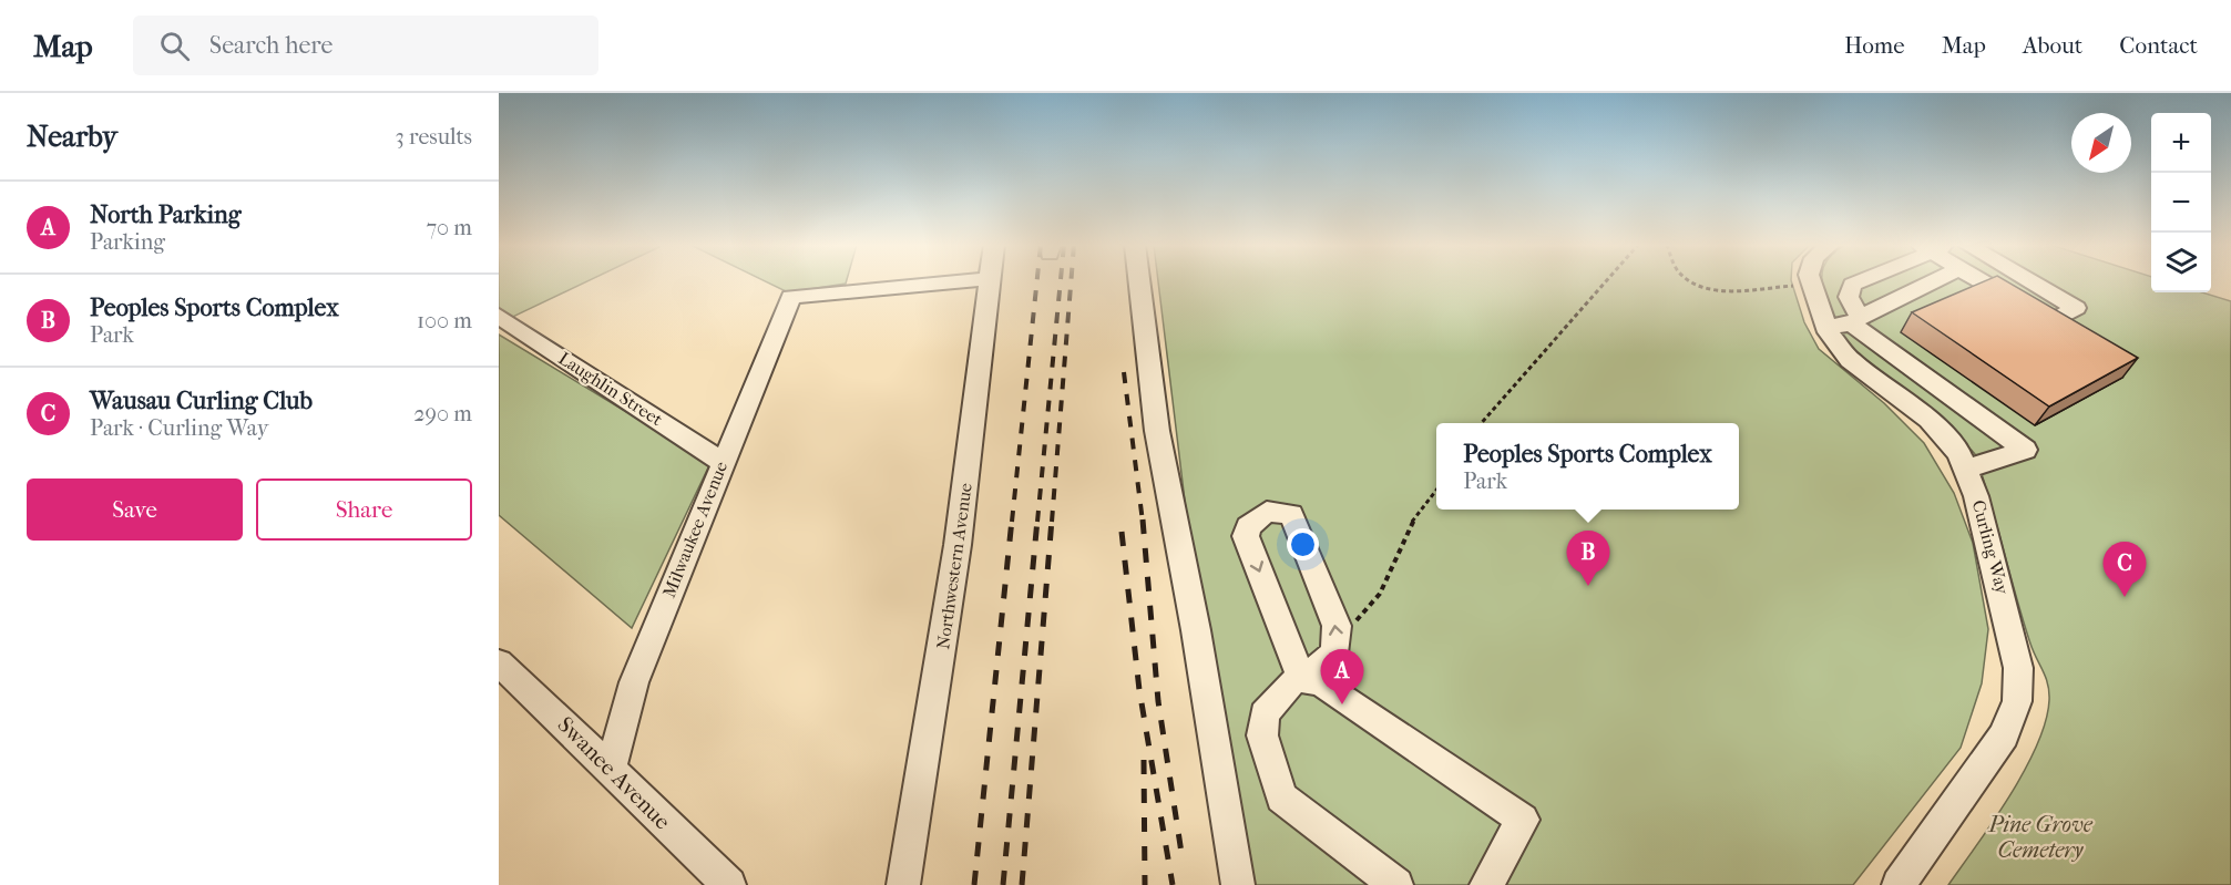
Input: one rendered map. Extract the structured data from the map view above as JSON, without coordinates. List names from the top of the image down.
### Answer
{
  "streets": {
    "street": [
      "Laughlin Street",
      "Milwaukee Avenue",
      "Curling Way",
      "Northwestern Avenue",
      "Swanee Avenue"
    ]
  },
  "crossings": [
    ["Laughlin Street", "Milwaukee Avenue"],
    ["Milwaukee Avenue", "Swanee Avenue"]
  ],
  "parks": ["Pine Grove Cemetery"],
  "north": "bottom left",
  "page": {
    "header": "Map",
    "search": "Search here",
    "nav": [
      "Home",
      "Map",
      "About",
      "Contact"
    ],
    "heading": ["Nearby", "3 results"],
    "map_buttons": ["+", "−"],
    "list": [
      {
        "mark": "A",
        "name": "North Parking",
        "note": "Parking",
        "value": "70 m"
      },
      {
        "mark": "B",
        "name": "Peoples Sports Complex",
        "note": "Park",
        "value": "100 m"
      },
      {
        "mark": "C",
        "name": "Wausau Curling Club",
        "note": "Park · Curling Way",
        "value": "290 m"
      }
    ],
    "popup": ["Peoples Sports Complex", "Park"],
    "buttons": ["Save", "Share"],
    "pins": ["B", "C", "A"]
  }
}
